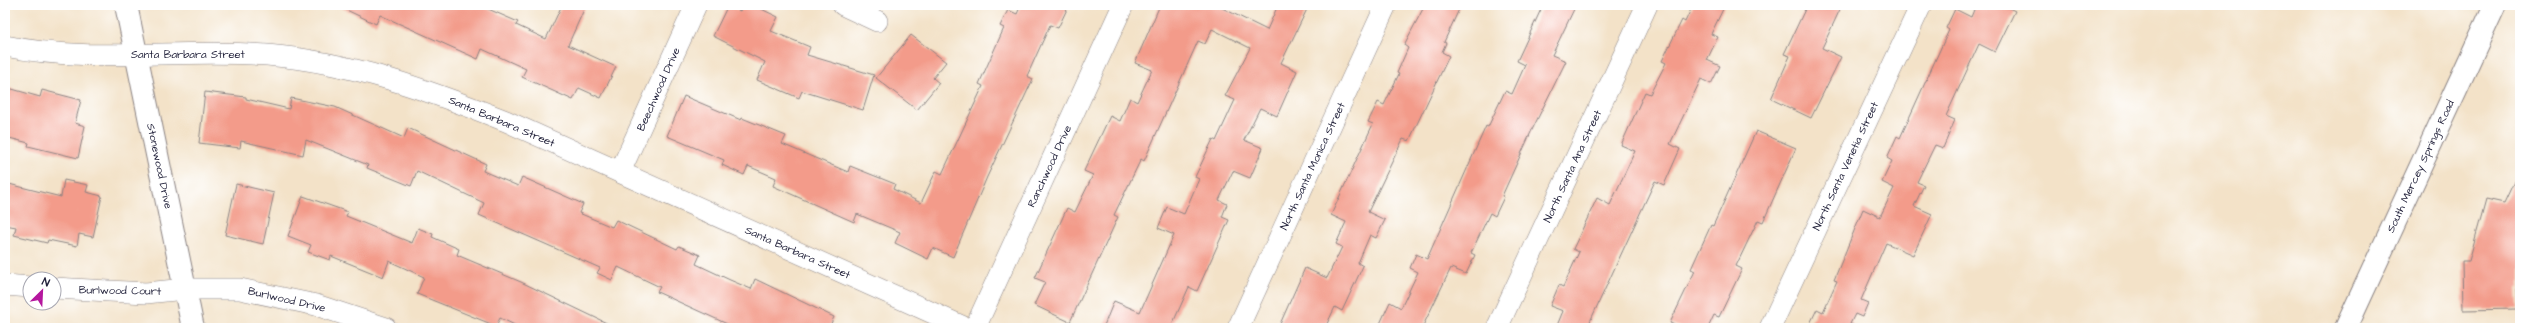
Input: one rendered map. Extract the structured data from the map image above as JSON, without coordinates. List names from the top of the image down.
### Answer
{
  "streets": {
    "main road": ["Stonewood Drive", "South Mercey Springs Road"],
    "street": [
      "Santa Barbara Street",
      "Beechwood Drive",
      "Ranchwood Drive",
      "North Santa Monica Street",
      "North Santa Ana Street",
      "North Santa Venetia Street",
      "Burlwood Court",
      "Burlwood Drive"
    ]
  },
  "crossings": [
    ["Santa Barbara Street", "Beechwood Drive"],
    ["Santa Barbara Street", "Stonewood Drive"],
    ["Stonewood Drive", "Burlwood Court"],
    ["Stonewood Drive", "Burlwood Drive"],
    ["Burlwood Court", "Burlwood Drive"]
  ],
  "north": "top right"
}
